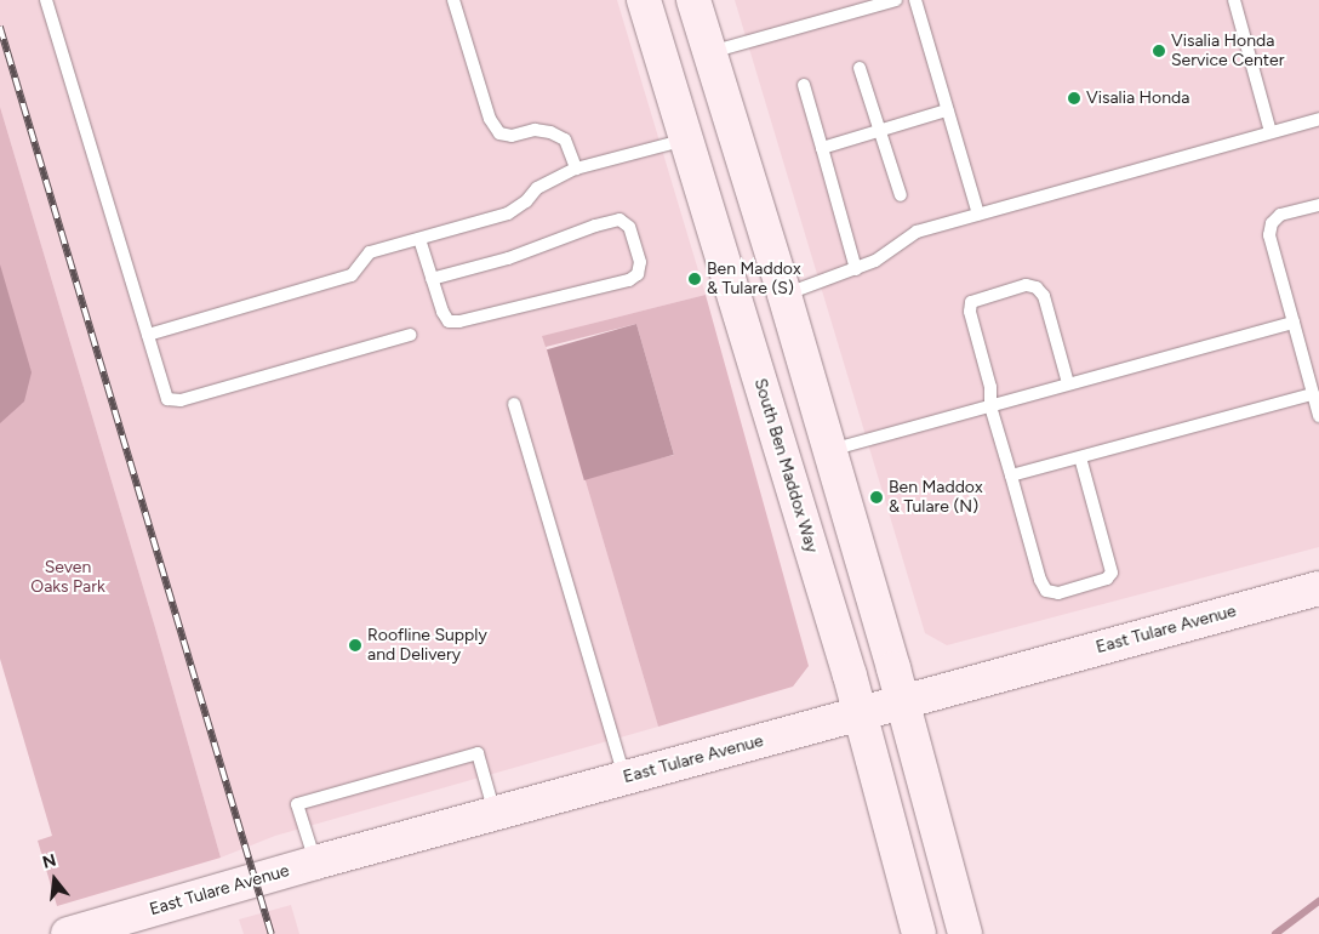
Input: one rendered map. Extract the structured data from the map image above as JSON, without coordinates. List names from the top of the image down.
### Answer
{
  "streets": {
    "main road": ["South Ben Maddox Way", "East Tulare Avenue"]
  },
  "crossings": [
    ["South Ben Maddox Way", "East Tulare Avenue"]
  ],
  "parks": ["Seven Oaks Park"],
  "places": [
    "Visalia Honda Service Center",
    "Visalia Honda",
    "Ben Maddox & Tulare (S)",
    "Ben Maddox & Tulare (N)",
    "Roofline Supply and Delivery"
  ],
  "north": "top"
}
